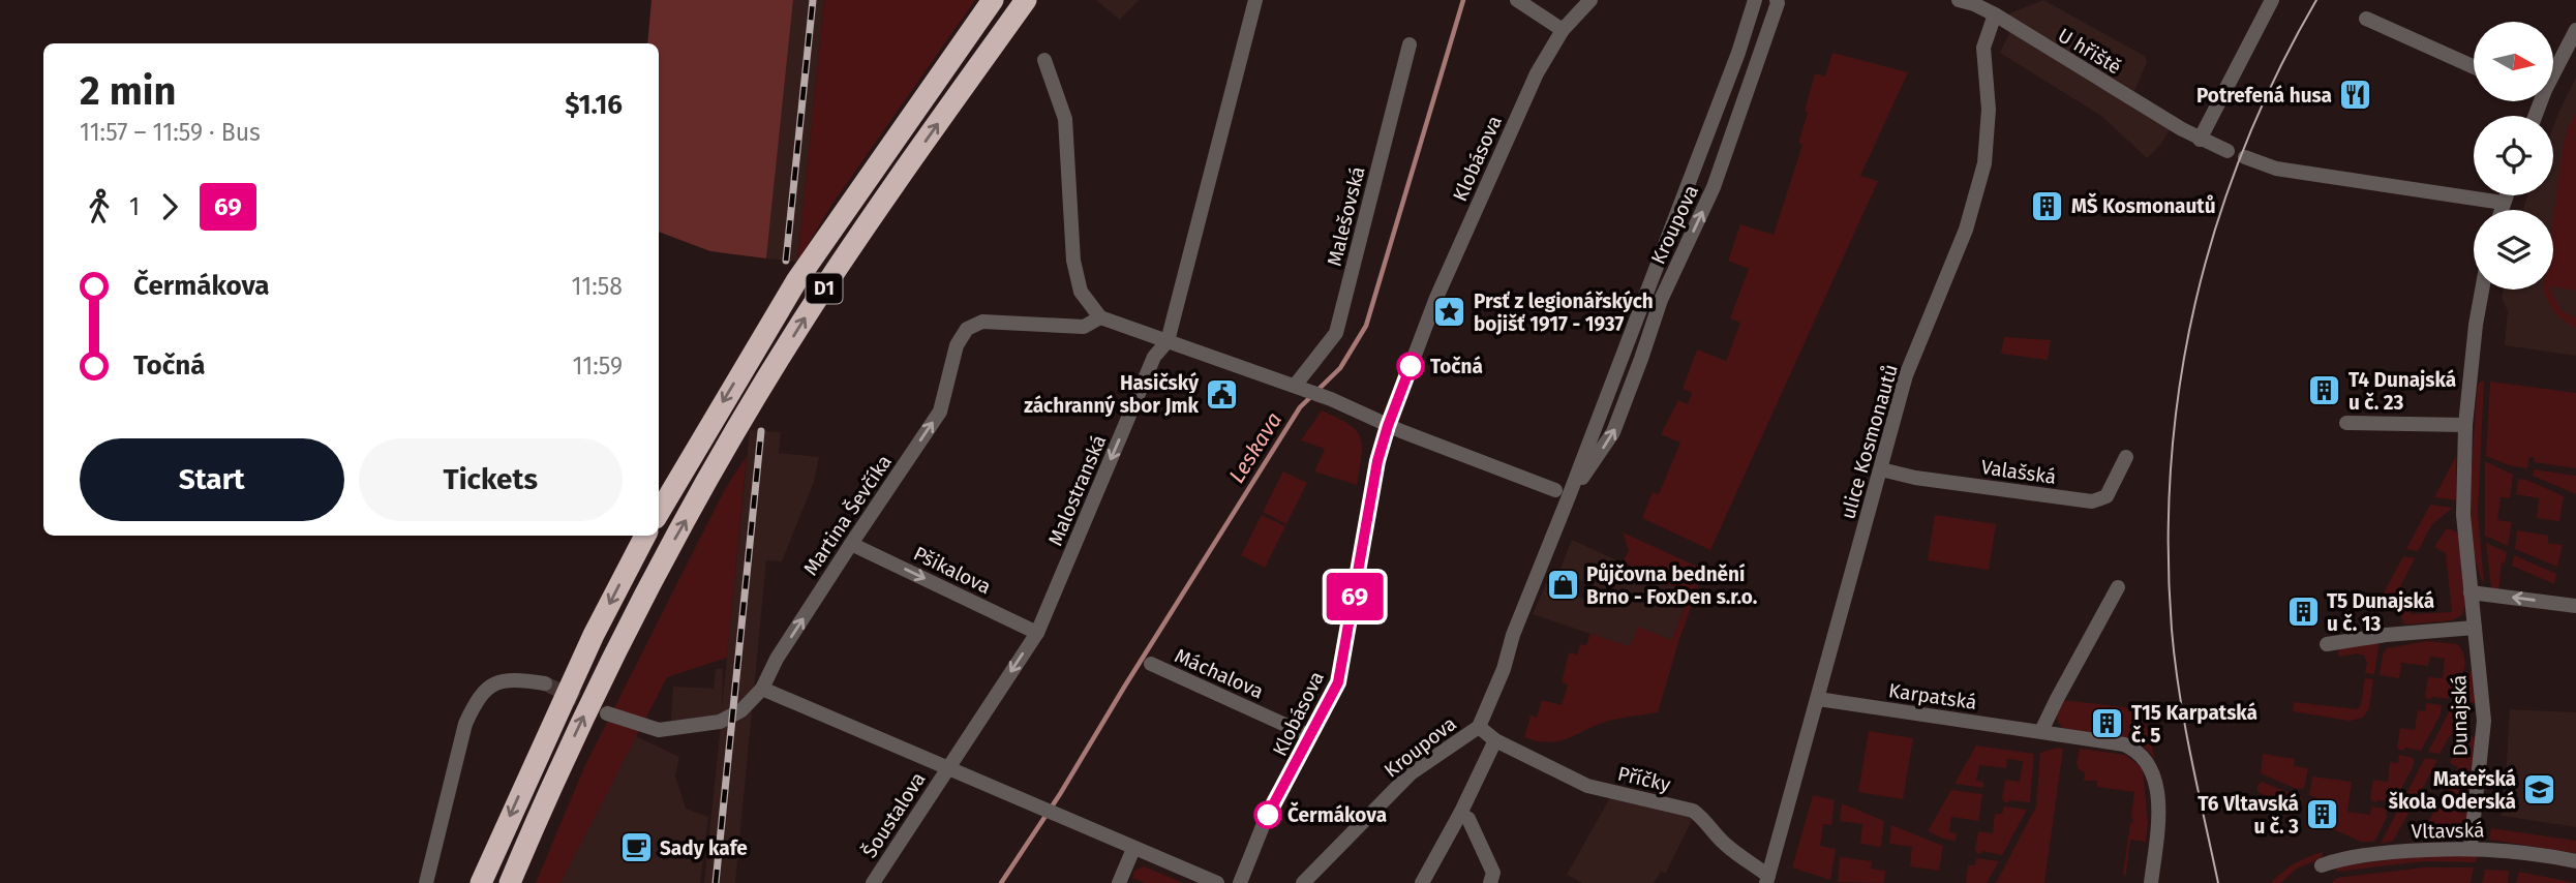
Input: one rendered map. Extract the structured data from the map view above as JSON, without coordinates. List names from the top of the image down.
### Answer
{
  "streets": {
    "highway": ["D1"],
    "street": [
      "U hřiště",
      "Klobásova",
      "Malešovská",
      "Kroupova",
      "ulice Kosmonautů",
      "Valašská",
      "Malostranská",
      "Martina Ševčíka",
      "Pšikalova",
      "Máchalova",
      "Karpatská",
      "Dunajská",
      "Příčky",
      "Šoustalova",
      "Vltavská"
    ]
  },
  "crossings": [
    ["U hřiště", "ulice Kosmonautů"],
    ["Klobásova", "Máchalova"],
    ["Kroupova", "Příčky"],
    ["ulice Kosmonautů", "Valašská"],
    ["ulice Kosmonautů", "Karpatská"],
    ["ulice Kosmonautů", "Příčky"],
    ["Malostranská", "Pšikalova"],
    ["Malostranská", "Šoustalova"],
    ["Martina Ševčíka", "Pšikalova"],
    ["Dunajská", "Vltavská"]
  ],
  "one_way": ["Malostranská", "Martina Ševčíka", "Pšikalova"],
  "water": ["Leskava"],
  "places": {
    "restaurant": ["Potrefená husa"],
    "building": [
      "MŠ Kosmonautů",
      "T4 Dunajská u č. 23",
      "T5 Dunajská u č. 13",
      "T15 Karpatská č. 5",
      "T6 Vltavská u č. 3"
    ],
    "place": ["Prsť z legionářských bojišť 1917 - 1937"],
    "other": ["Točná", "Čermákova"],
    "public building": ["Hasičský záchranný sbor Jmk"],
    "shop": ["Půjčovna bednění Brno - FoxDen s.r.o."],
    "school or university": ["Mateřská škola Oderská"],
    "cafe": ["Sady kafe"]
  },
  "lines": ["bus line 69"],
  "north": "right",
  "page": {
    "on_map": "69",
    "heading": ["2 min", "11:57 – 11:59 · Bus", "$1.16"],
    "legs": ["1", "69"],
    "list": [
      {
        "name": "Čermákova",
        "value": "11:58"
      },
      {
        "name": "Točná",
        "value": "11:59"
      }
    ],
    "buttons": ["Start", "Tickets"]
  }
}
